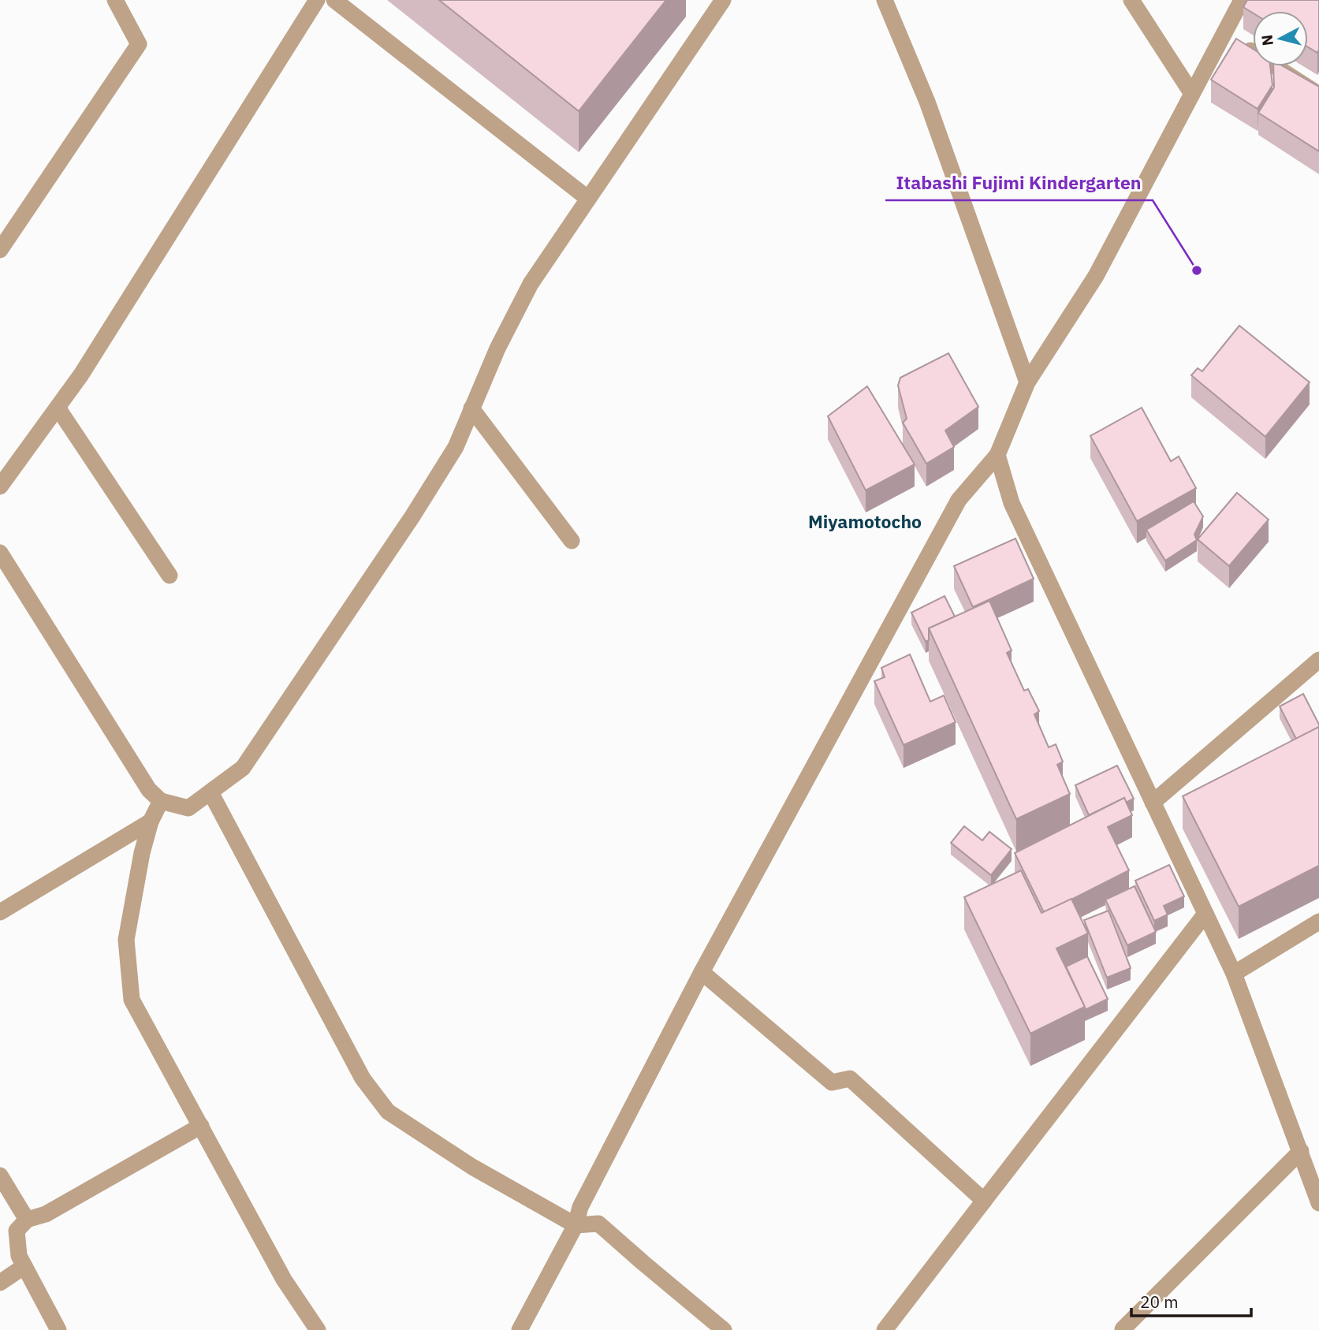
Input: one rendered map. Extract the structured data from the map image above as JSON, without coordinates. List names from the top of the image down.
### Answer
{
  "districts": ["Miyamotocho"],
  "places": ["Itabashi Fujimi Kindergarten"],
  "scale_bar": "20 m",
  "north": "left"
}
